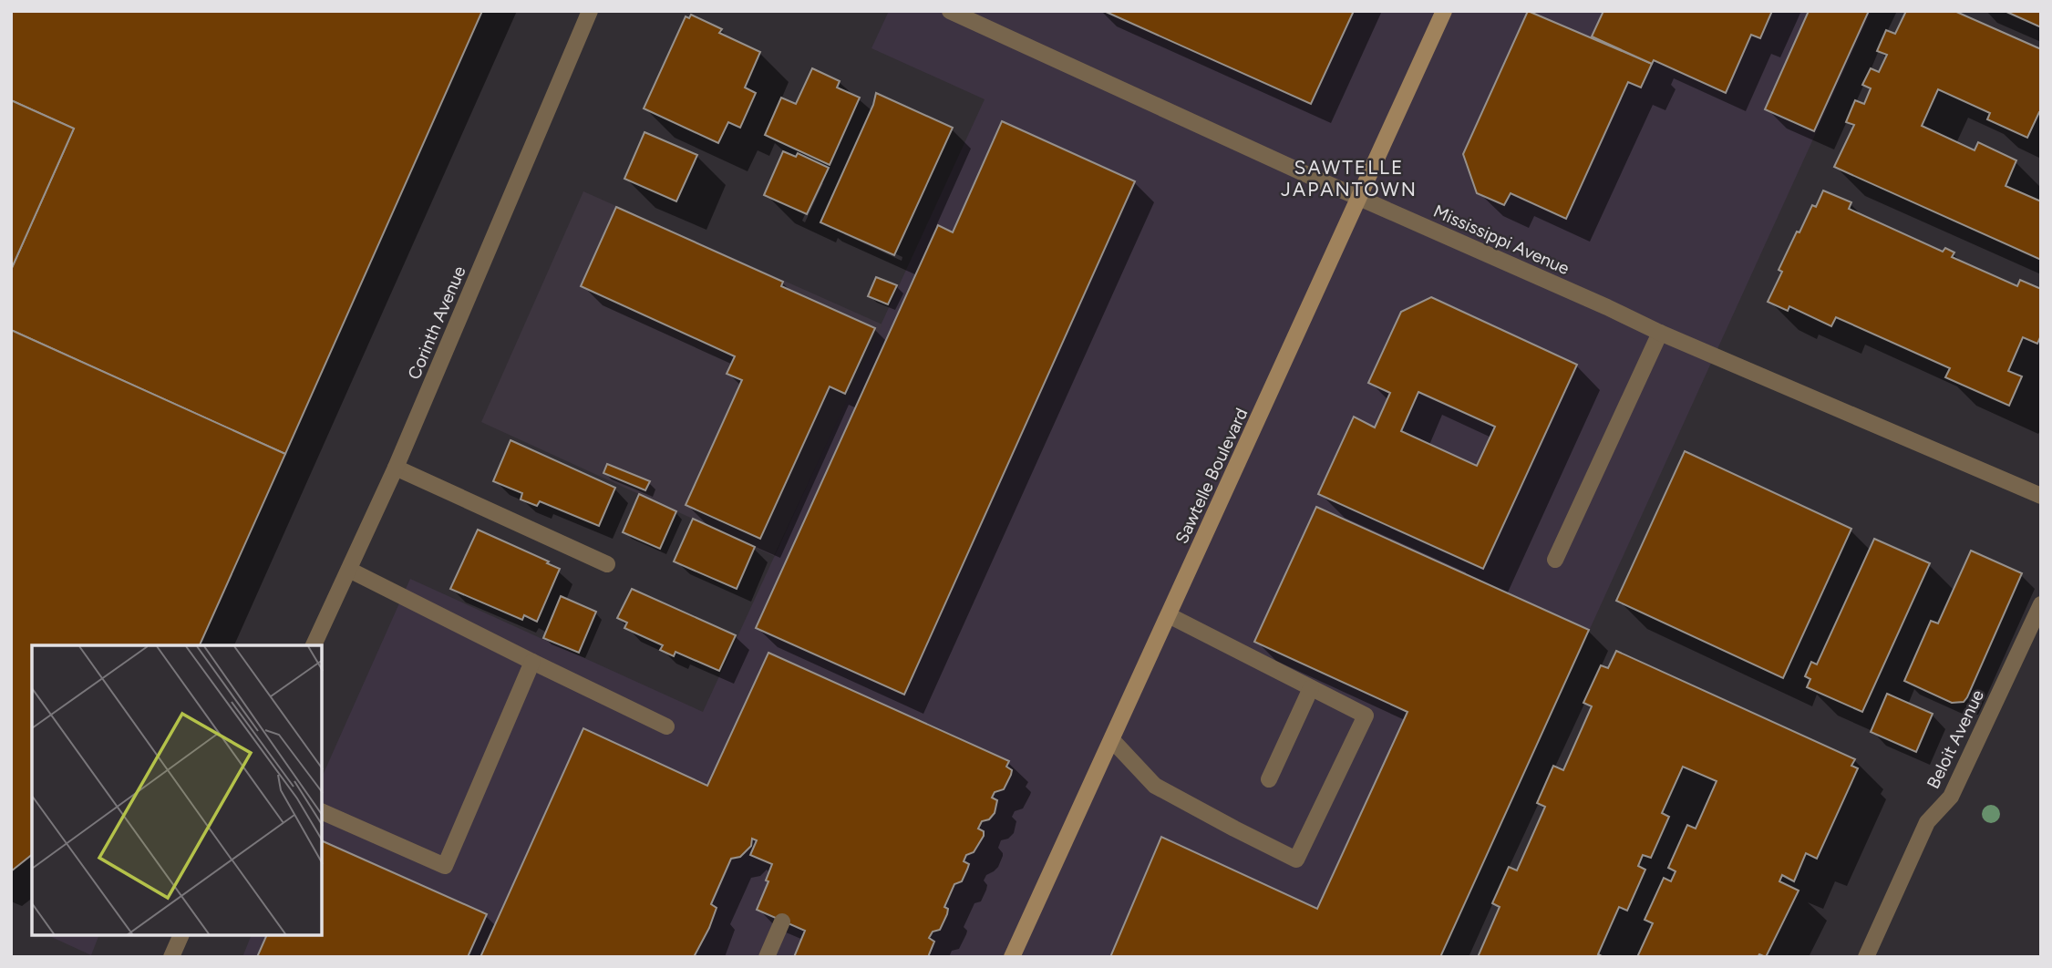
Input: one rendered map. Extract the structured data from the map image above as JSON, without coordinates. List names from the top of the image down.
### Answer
{
  "streets": {
    "street": [
      "Mississippi Avenue",
      "Corinth Avenue",
      "Sawtelle Boulevard",
      "Beloit Avenue"
    ]
  },
  "crossings": [
    ["Mississippi Avenue", "Sawtelle Boulevard"]
  ],
  "districts": ["SAWTELLE JAPANTOWN"]
}
